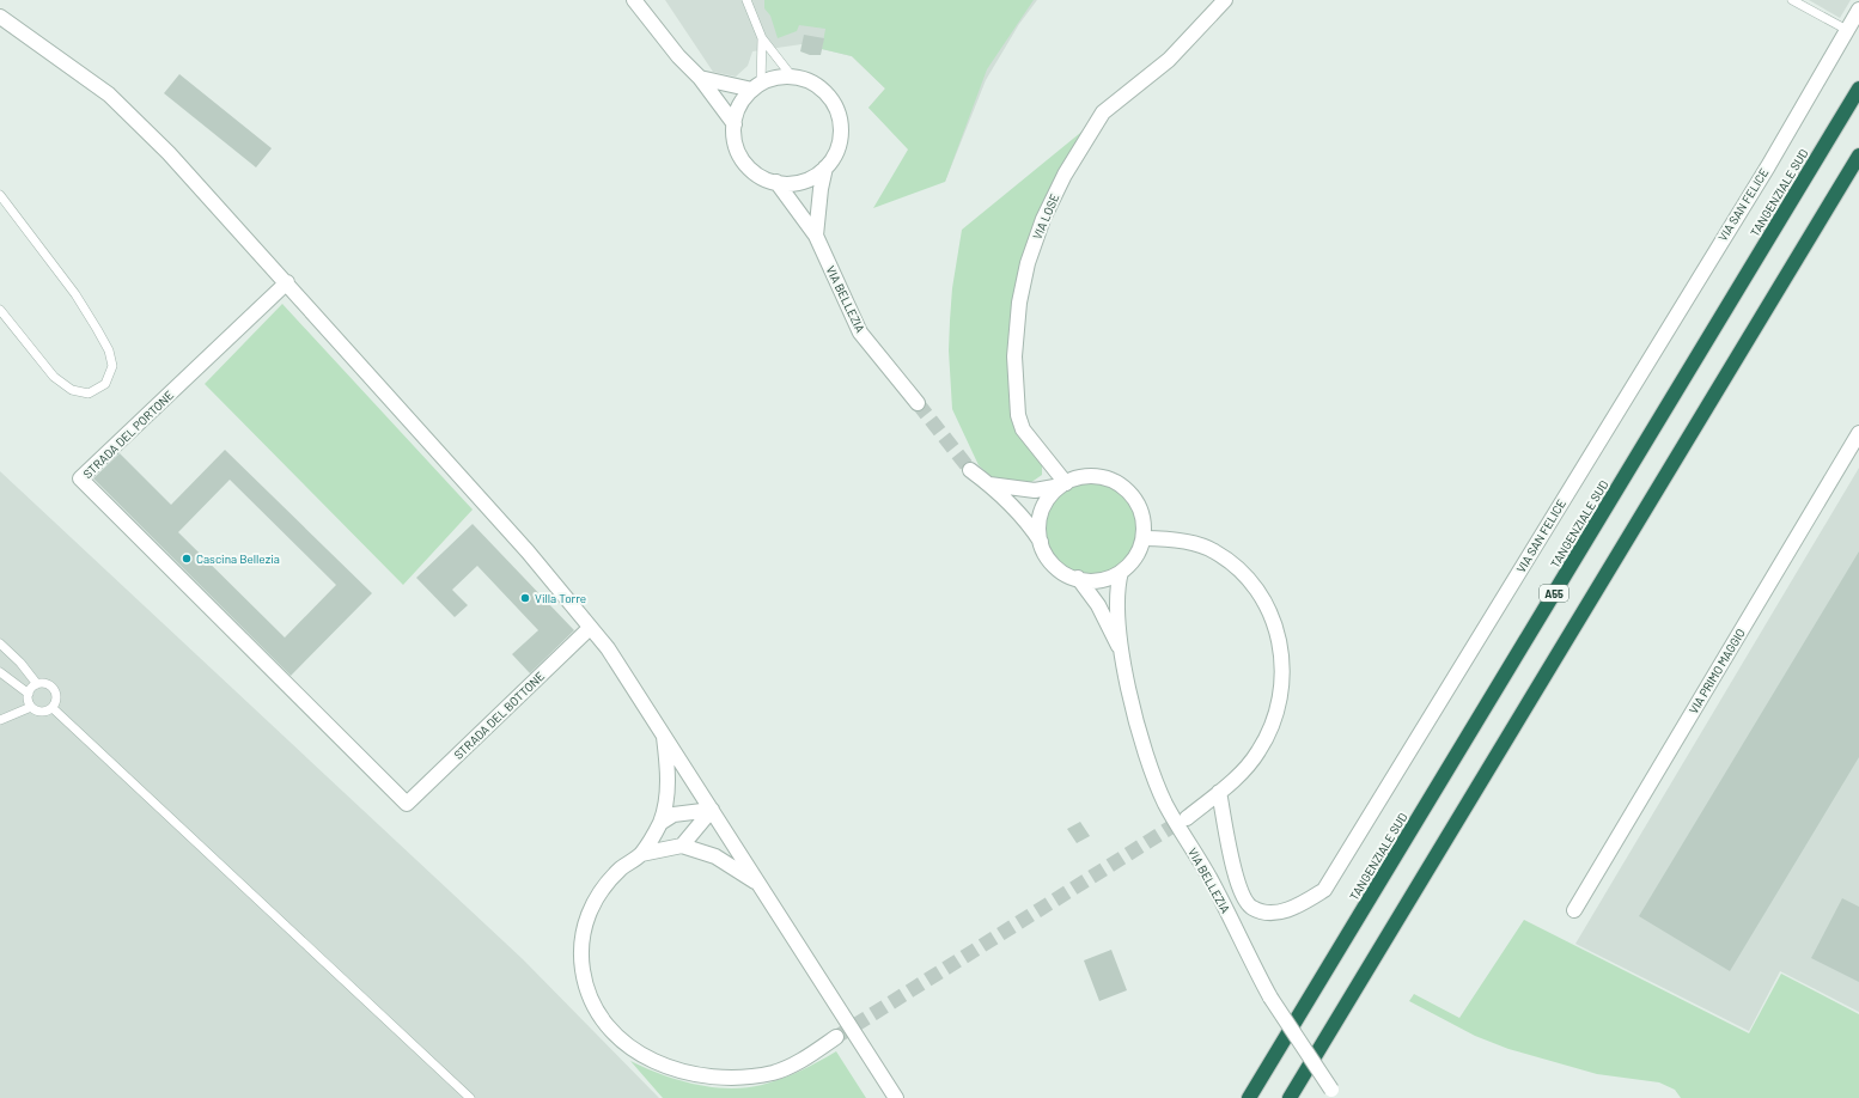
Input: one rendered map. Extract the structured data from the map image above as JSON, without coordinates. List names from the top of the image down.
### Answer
{
  "streets": {
    "highway": ["TANGENZIALE SUD", "A55"],
    "street": [
      "VIA SAN FELICE",
      "VIA LOSE",
      "VIA BELLEZIA",
      "STRADA DEL PORTONE",
      "VIA PRIMO MAGGIO",
      "STRADA DEL BOTTONE"
    ]
  },
  "crossings": [
    ["VIA LOSE", "VIA BELLEZIA"],
    ["STRADA DEL PORTONE", "STRADA DEL BOTTONE"]
  ],
  "places": ["Cascina Bellezia", "Villa Torre"]
}
